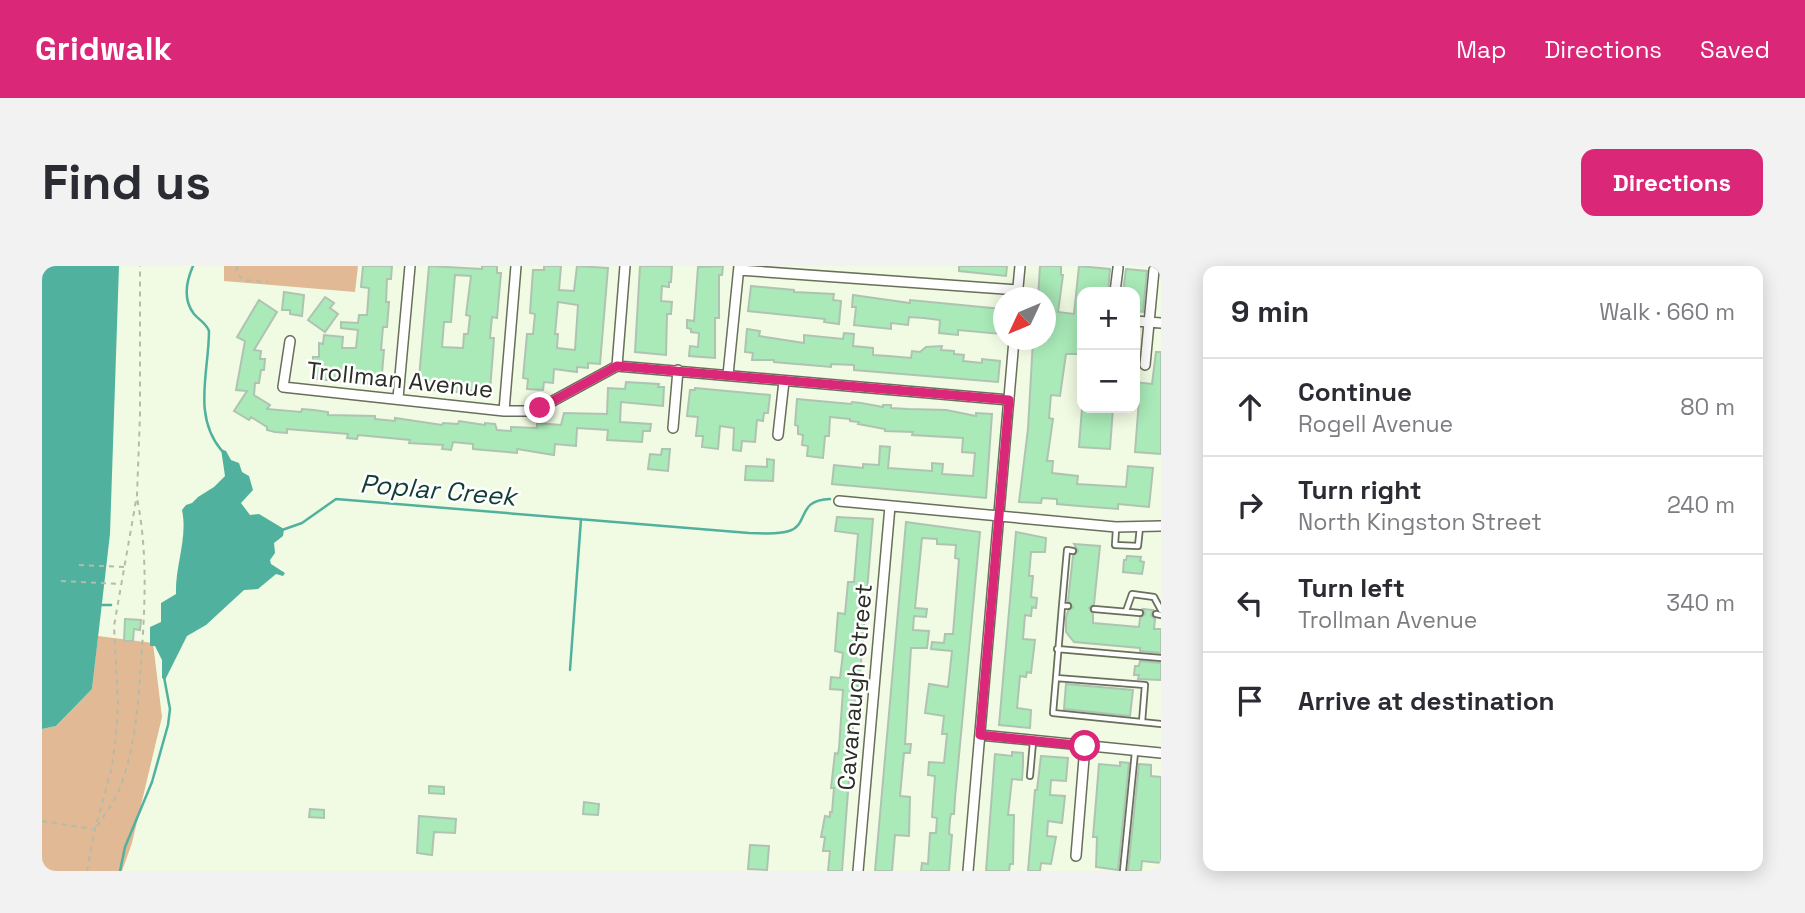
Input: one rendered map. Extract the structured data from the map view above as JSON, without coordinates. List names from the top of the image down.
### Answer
{
  "streets": {
    "street": ["Trollman Avenue", "Cavanaugh Street"]
  },
  "water": ["Poplar Creek"],
  "north": "bottom left",
  "page": {
    "header": "Gridwalk",
    "nav": ["Map", "Directions", "Saved"],
    "buttons": "Directions",
    "title": "Find us",
    "heading": ["9 min", "Walk · 660 m"],
    "map_buttons": ["+", "−"],
    "list": [
      ["Continue", "Rogell Avenue", "80 m"],
      ["Turn right", "North Kingston Street", "240 m"],
      ["Turn left", "Trollman Avenue", "340 m"],
      "Arrive at destination"
    ]
  }
}
